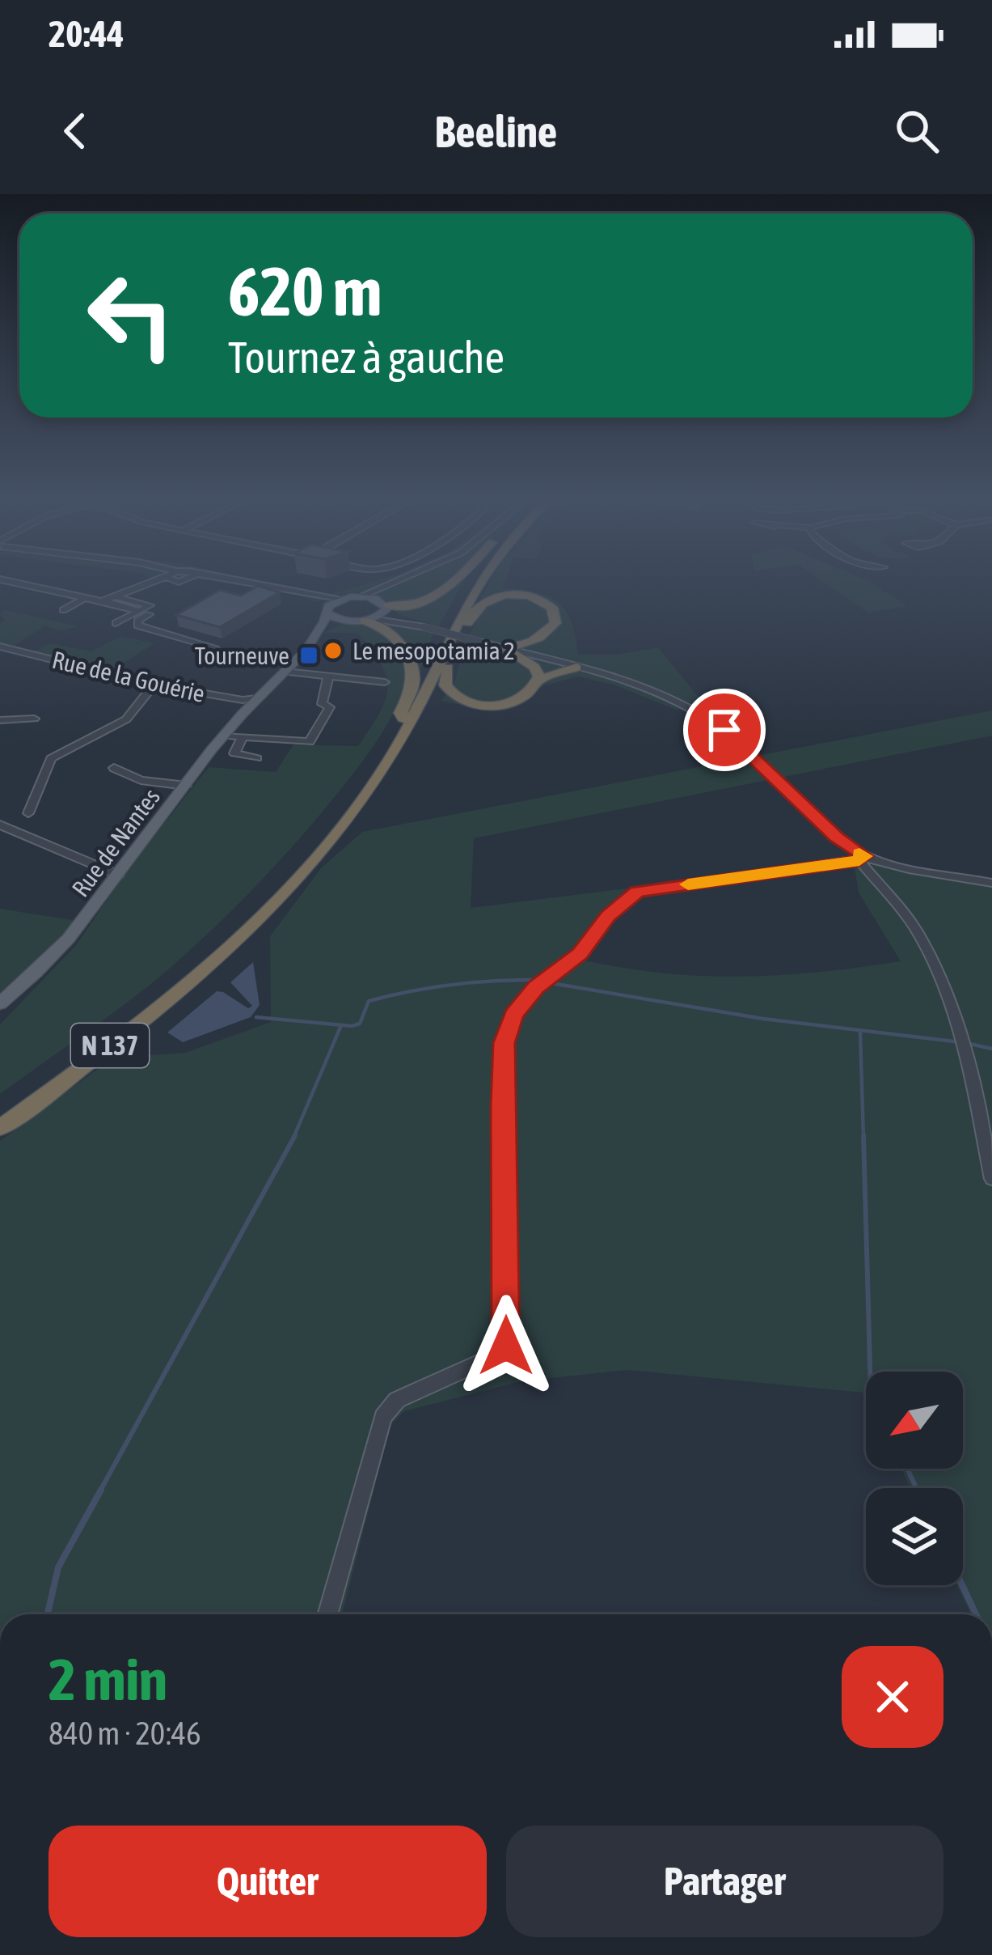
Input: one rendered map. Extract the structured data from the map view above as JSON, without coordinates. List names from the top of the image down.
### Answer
{
  "streets": {
    "highway": ["N 137"],
    "main road": ["Rue de Nantes"],
    "street": ["Rue de la Gouérie"]
  },
  "crossings": [
    ["Rue de la Gouérie", "Rue de Nantes"]
  ],
  "places": {
    "other": ["Le mesopotamia 2"],
    "transit": ["Tourneuve"]
  },
  "north": "bottom left",
  "page": {
    "status": "20:44",
    "header": "Beeline",
    "turn": ["620 m", "Tournez à gauche"],
    "heading": ["2 min", "840 m · 20:46"],
    "buttons": ["Quitter", "Partager"]
  }
}
